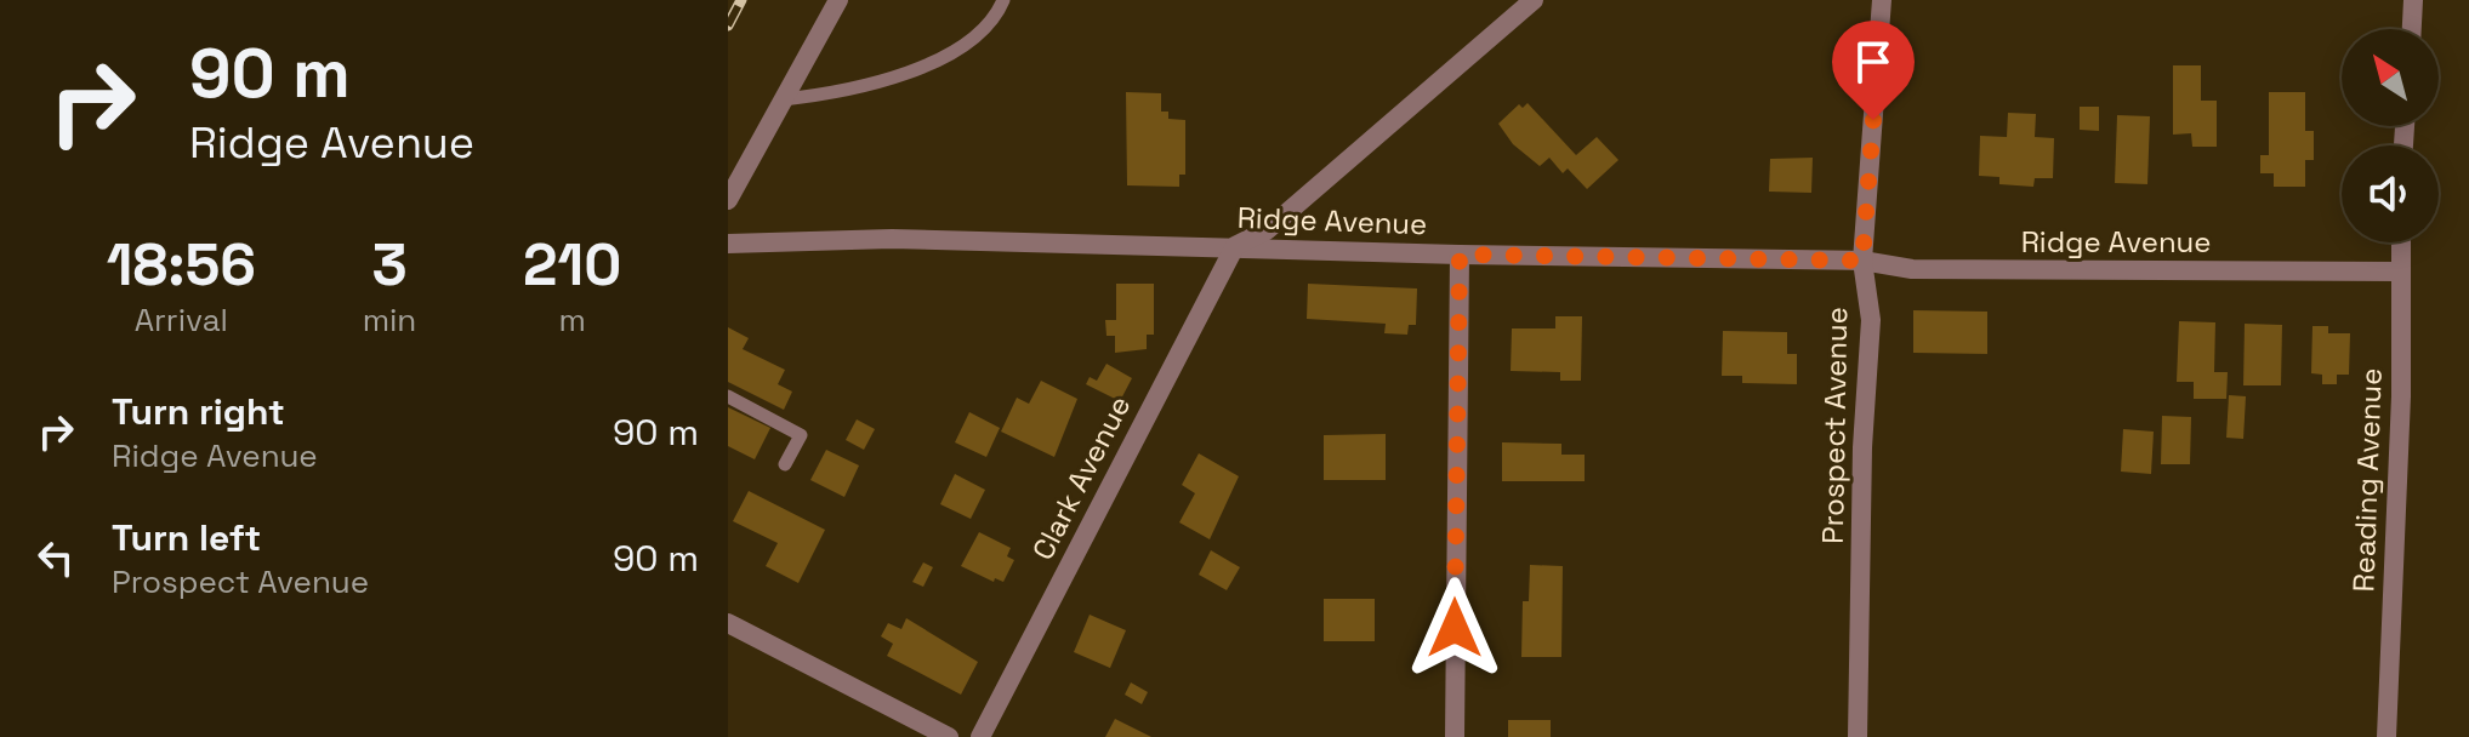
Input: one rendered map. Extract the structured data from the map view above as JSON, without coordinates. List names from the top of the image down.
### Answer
{
  "streets": {
    "street": [
      "Ridge Avenue",
      "Prospect Avenue",
      "Clark Avenue",
      "Reading Avenue"
    ]
  },
  "crossings": [
    ["Ridge Avenue", "Prospect Avenue"],
    ["Ridge Avenue", "Clark Avenue"],
    ["Ridge Avenue", "Reading Avenue"]
  ],
  "north": "top left",
  "page": {
    "turn": ["90 m", "Ridge Avenue"],
    "eta": [
      "18:56",
      "Arrival",
      "3",
      "min",
      "210",
      "m"
    ],
    "list": [
      {
        "name": "Turn right",
        "note": "Ridge Avenue",
        "value": "90 m"
      },
      {
        "name": "Turn left",
        "note": "Prospect Avenue",
        "value": "90 m"
      }
    ]
  }
}
